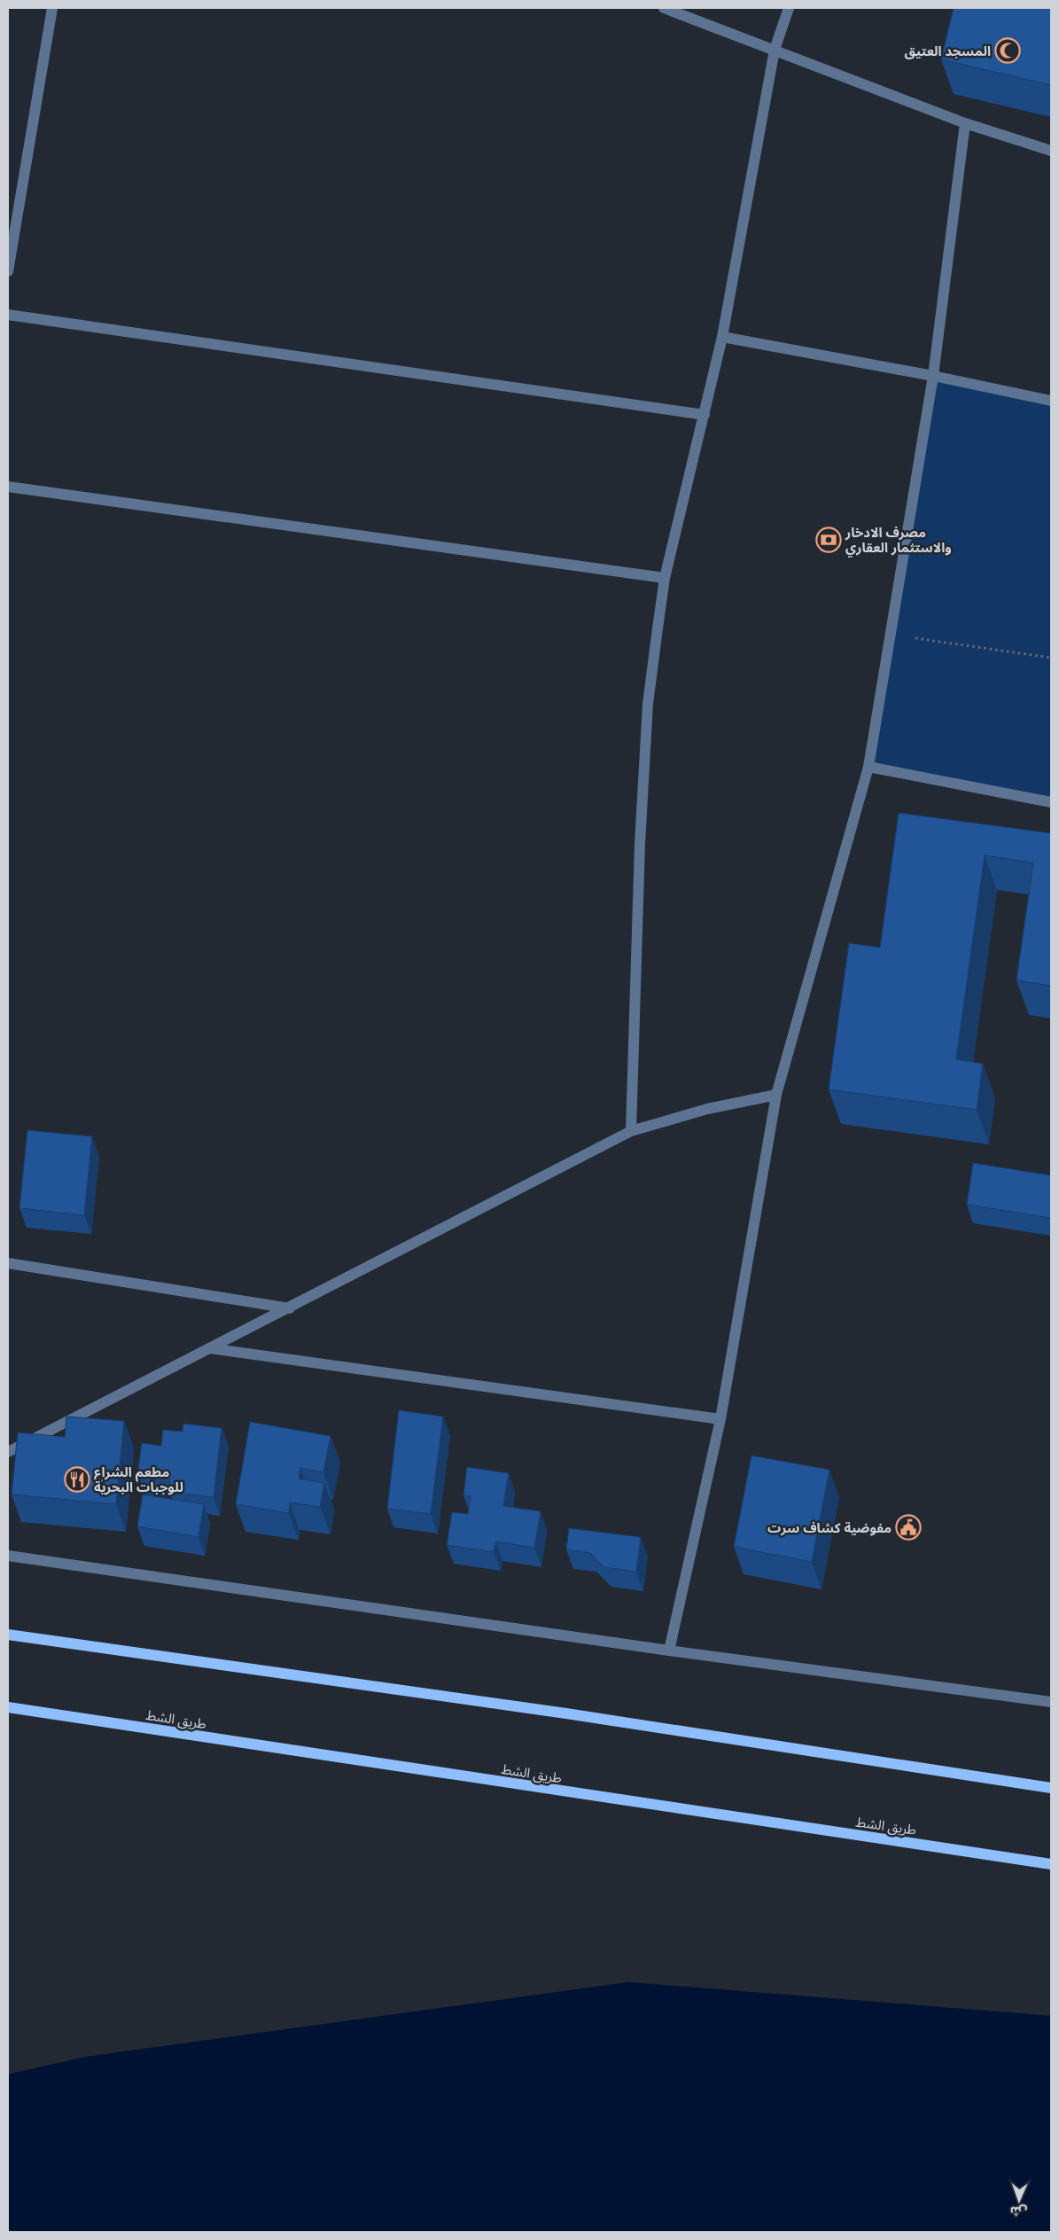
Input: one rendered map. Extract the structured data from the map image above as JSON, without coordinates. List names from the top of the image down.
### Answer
{
  "streets": {
    "main road": ["طريق الشط"]
  },
  "places": {
    "mosque": ["المسجد العتيق"],
    "bank": ["مصرف الادخار والاستثمار العقاري"],
    "restaurant": ["مطعم الشراع للوجبات البحرية"],
    "public building": ["مفوضية كشاف سرت"]
  },
  "north": "bottom"
}
